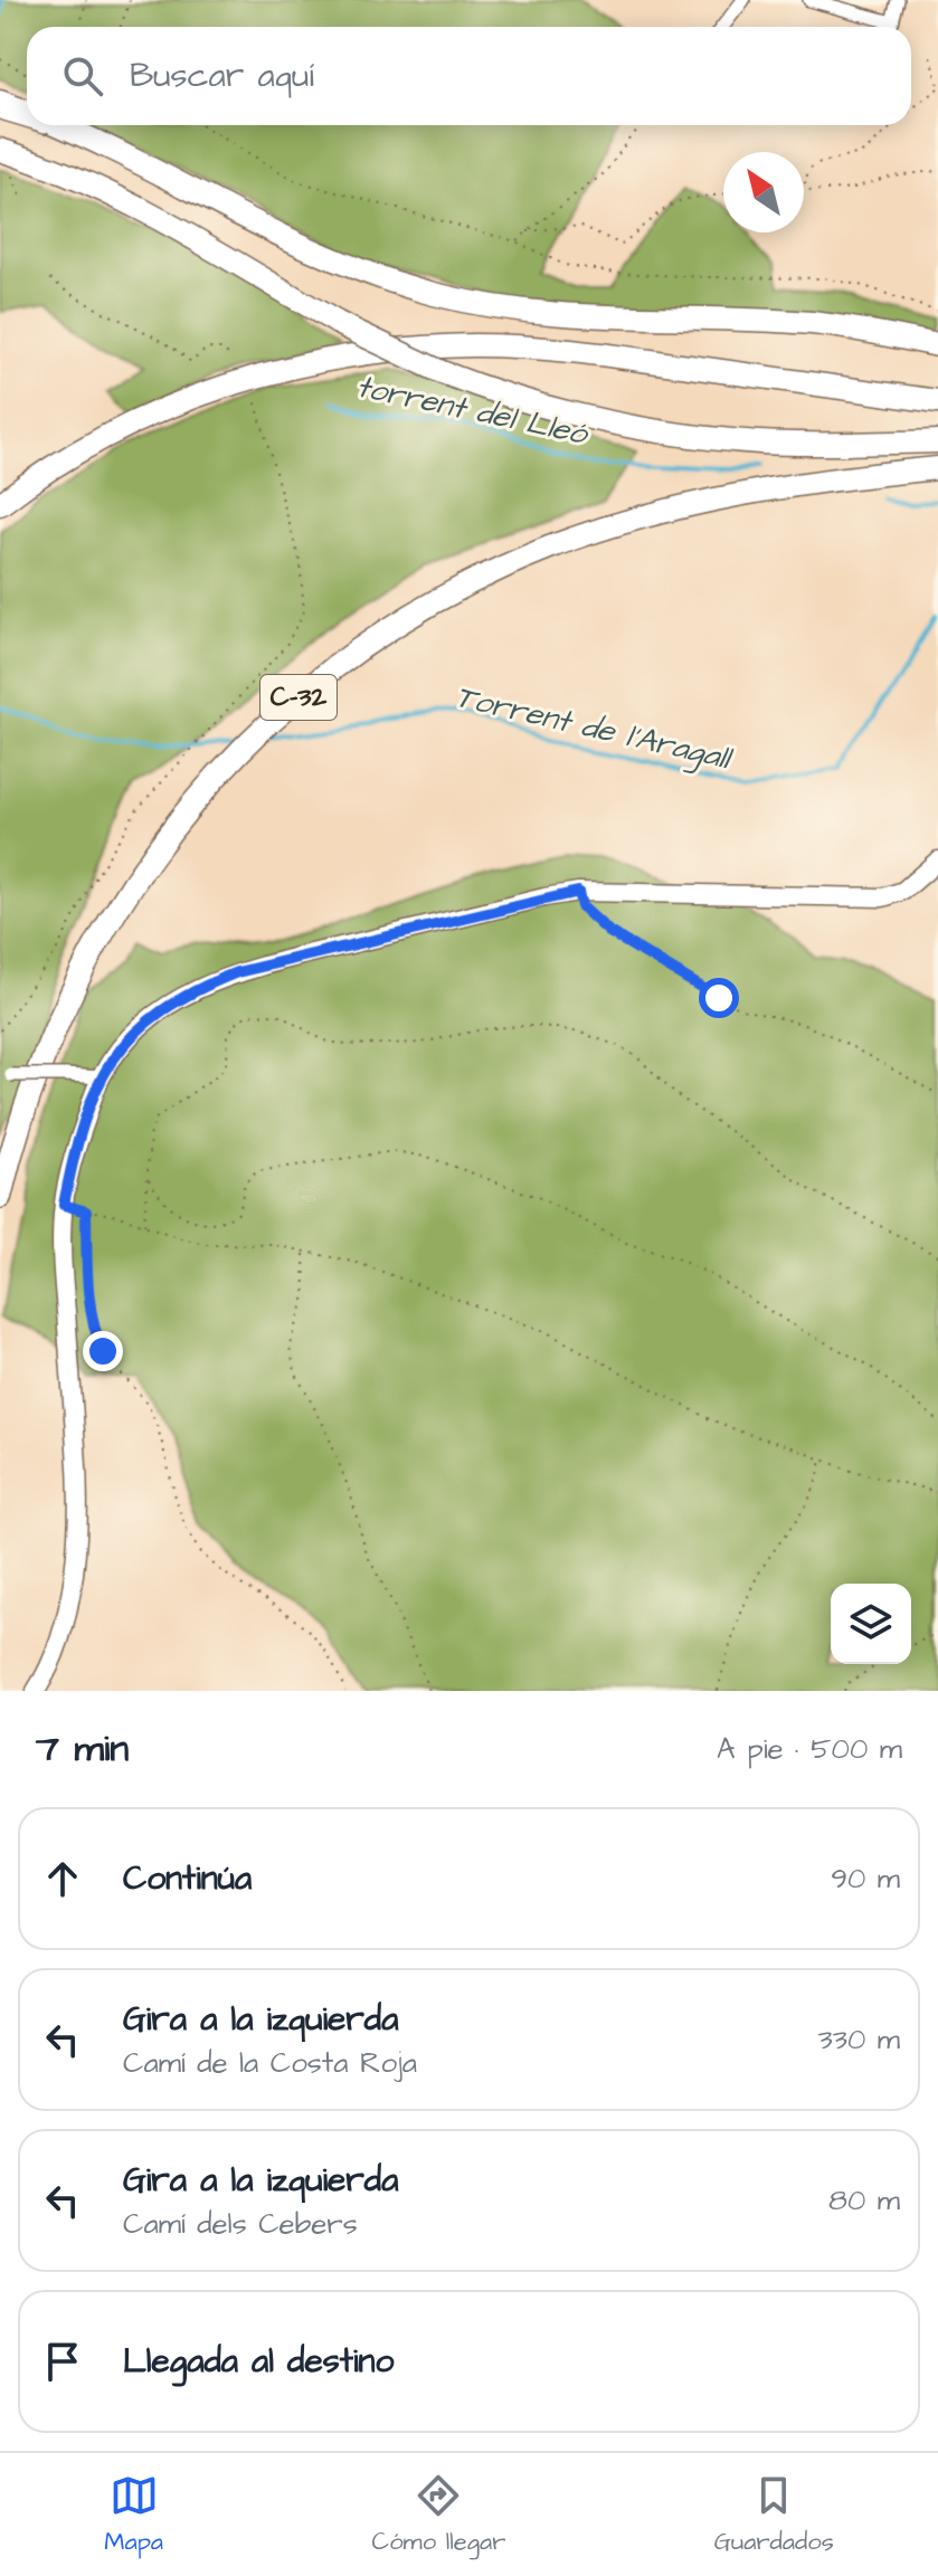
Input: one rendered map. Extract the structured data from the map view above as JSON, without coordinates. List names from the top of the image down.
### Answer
{
  "streets": {
    "highway": ["C-32"]
  },
  "water": ["torrent del Lleó", "Torrent de l'Aragall"],
  "north": "top left",
  "page": {
    "search": "Buscar aquí",
    "heading": ["7 min", "A pie · 500 m"],
    "list": [
      ["Continúa", "90 m"],
      ["Gira a la izquierda", "Camí de la Costa Roja", "330 m"],
      ["Gira a la izquierda", "Camí dels Cebers", "80 m"],
      "Llegada al destino"
    ],
    "nav": ["Mapa", "Cómo llegar", "Guardados"]
  }
}
